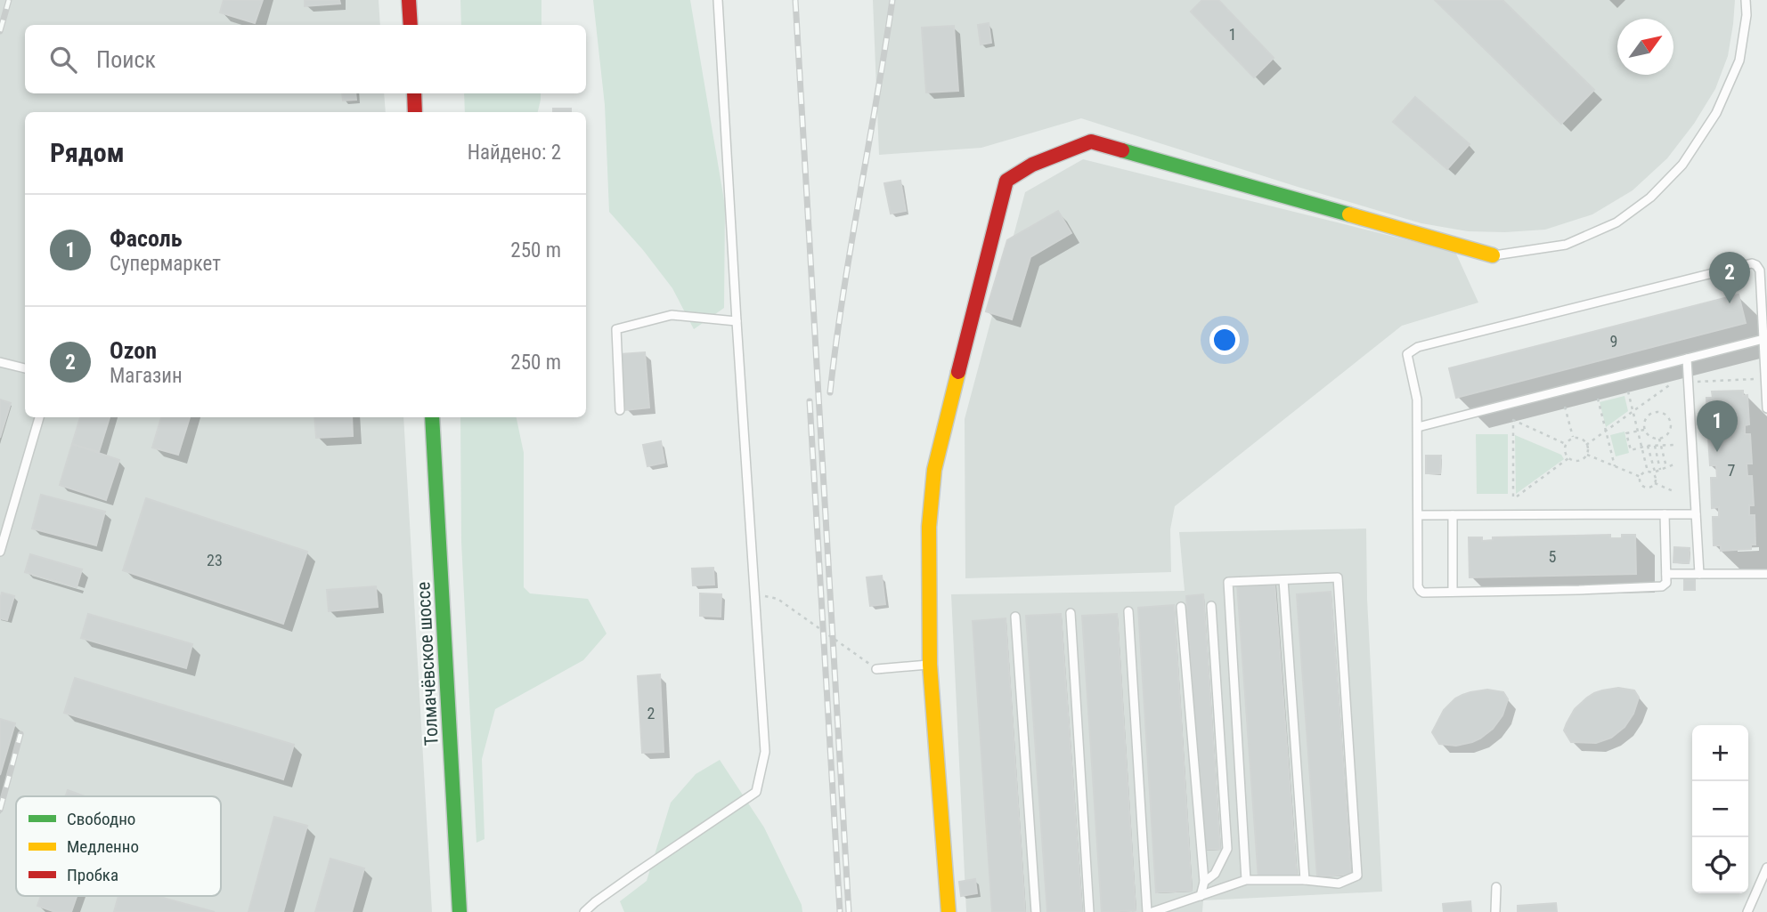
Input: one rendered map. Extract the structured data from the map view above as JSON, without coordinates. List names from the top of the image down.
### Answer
{
  "streets": {
    "street": ["Толмачёвское шоссе"]
  },
  "house_numbers": [
    "1",
    "9",
    "7",
    "5",
    "23",
    "2"
  ],
  "legend": ["Свободно", "Медленно", "Пробка"],
  "north": "top right",
  "page": {
    "search": "Поиск",
    "heading": ["Рядом", "Найдено: 2"],
    "list": [
      {
        "mark": "1",
        "name": "Фасоль",
        "note": "Супермаркет",
        "value": "250 m"
      },
      {
        "mark": "2",
        "name": "Ozon",
        "note": "Магазин",
        "value": "250 m"
      }
    ],
    "pins": ["2", "1"],
    "map_buttons": ["+", "−"]
  }
}
